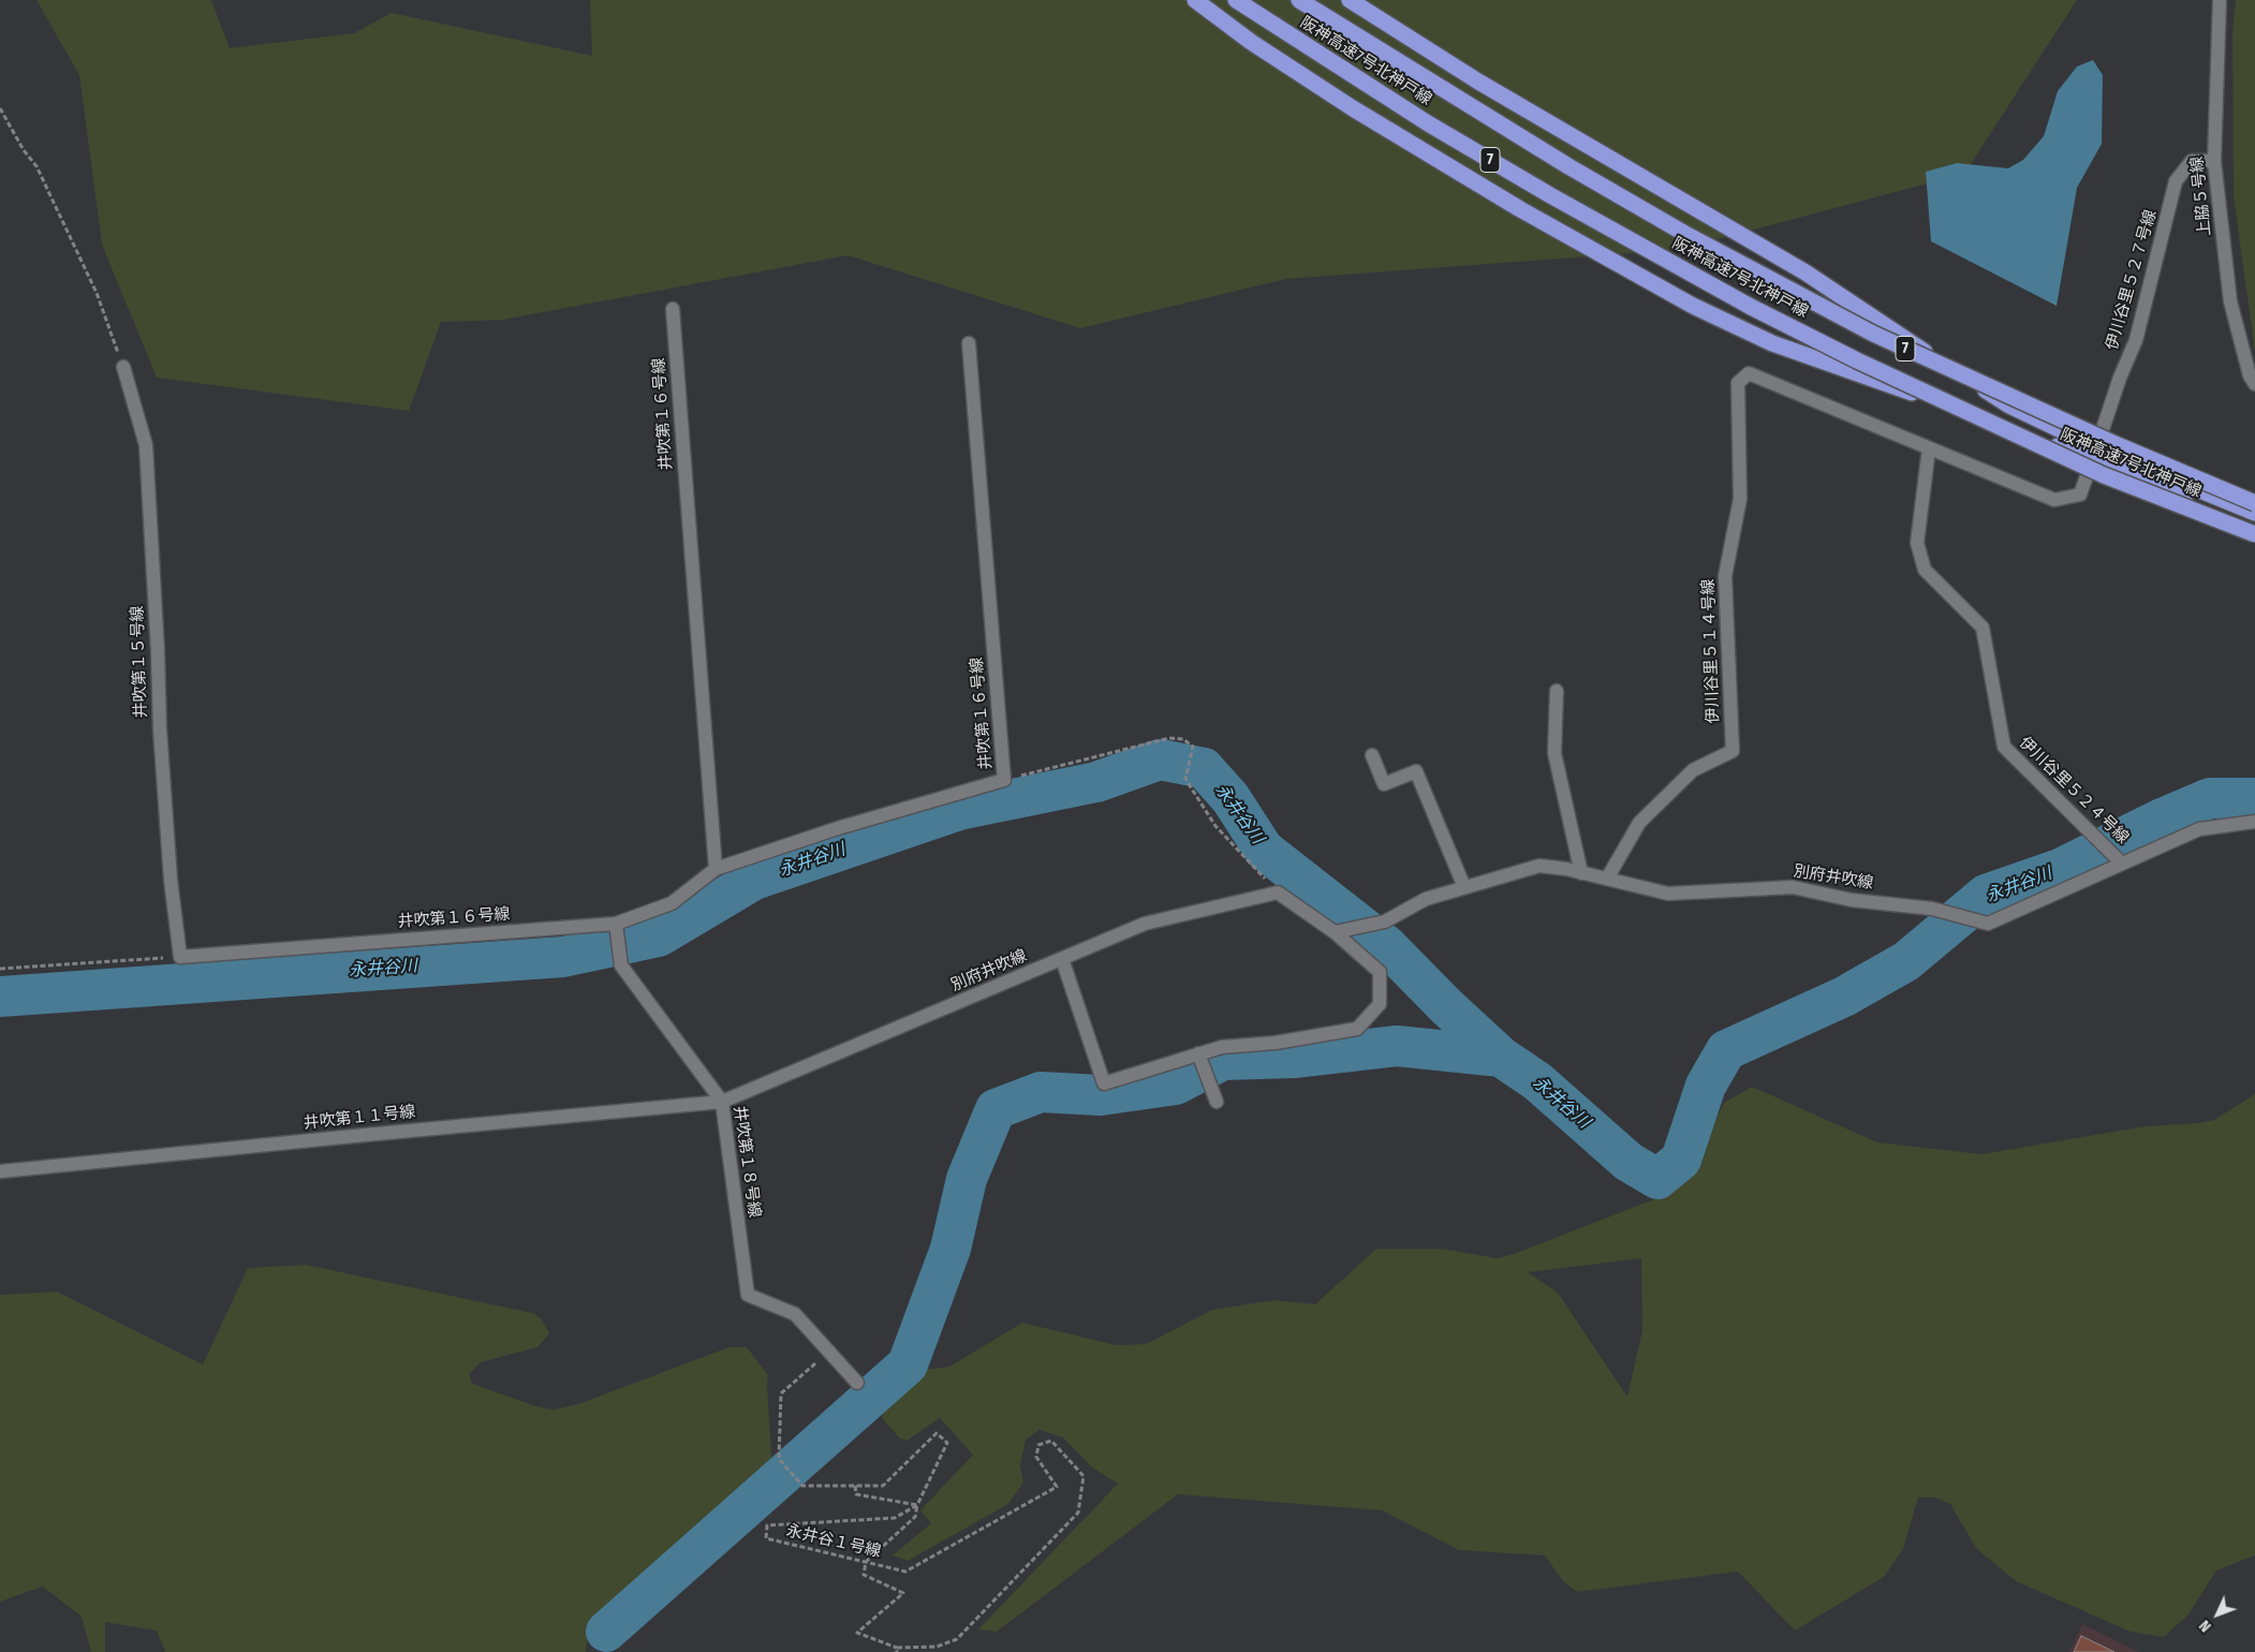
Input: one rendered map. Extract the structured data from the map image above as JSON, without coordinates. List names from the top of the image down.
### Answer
{
  "streets": {
    "highway": ["阪神高速7号北神戸線", "7"],
    "street": [
      "上脇５号線",
      "伊川谷里５２７号線",
      "井吹第１６号線",
      "伊川谷里５１４号線",
      "井吹第１５号線",
      "伊川谷里５２４号線",
      "別府井吹線",
      "井吹第１１号線",
      "井吹第１８号線"
    ],
    "path": ["永井谷１号線"]
  },
  "crossings": [
    ["上脇５号線", "伊川谷里５２７号線"],
    ["井吹第１６号線", "井吹第１５号線"],
    ["井吹第１６号線", "井吹第１８号線"],
    ["伊川谷里５１４号線", "伊川谷里５２４号線"],
    ["伊川谷里５１４号線", "別府井吹線"],
    ["伊川谷里５２４号線", "別府井吹線"],
    ["別府井吹線", "井吹第１１号線"],
    ["別府井吹線", "井吹第１８号線"],
    ["井吹第１１号線", "井吹第１８号線"]
  ],
  "water": ["永井谷川"],
  "north": "bottom left"
}
